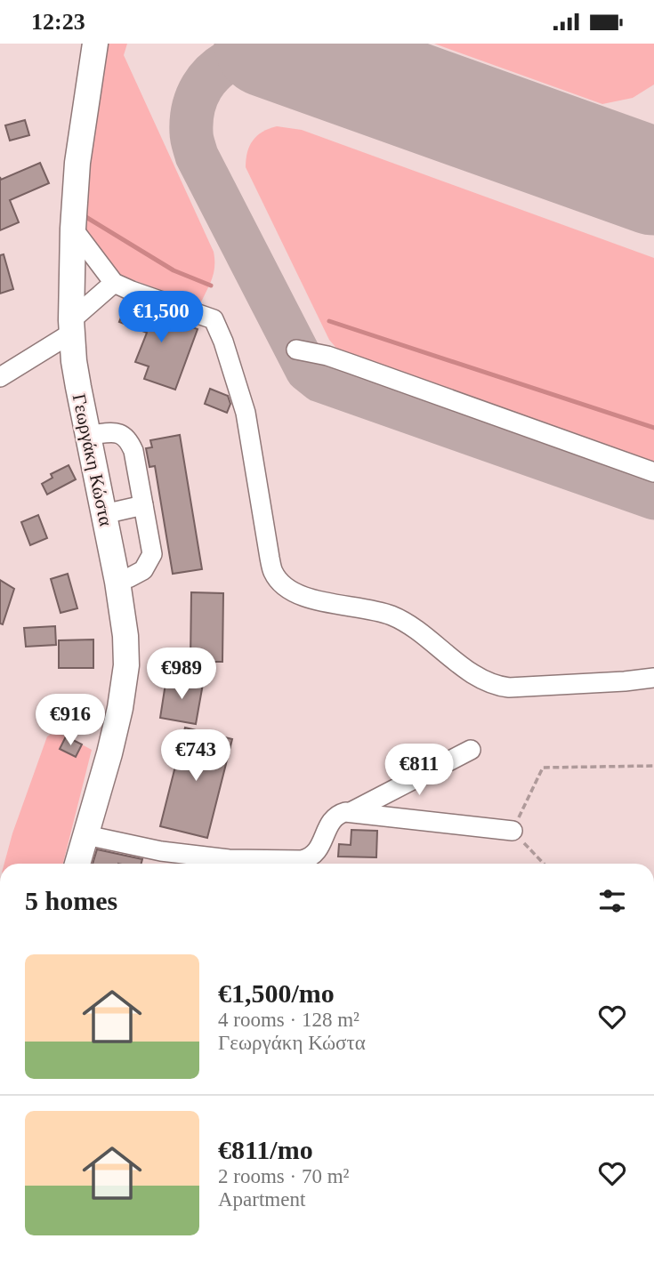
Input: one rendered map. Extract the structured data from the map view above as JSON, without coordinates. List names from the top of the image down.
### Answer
{
  "streets": {
    "main road": ["Γεωργάκη Κώστα"]
  },
  "page": {
    "status": "12:23",
    "price": [
      "€1,500",
      "€989",
      "€916",
      "€743",
      "€811"
    ],
    "heading": "5 homes",
    "list": [
      {
        "name": "€1,500/mo",
        "note": "4 rooms · 128 m² · Γεωργάκη Κώστα"
      },
      {
        "name": "€811/mo",
        "note": "2 rooms · 70 m² · Apartment"
      }
    ]
  }
}
